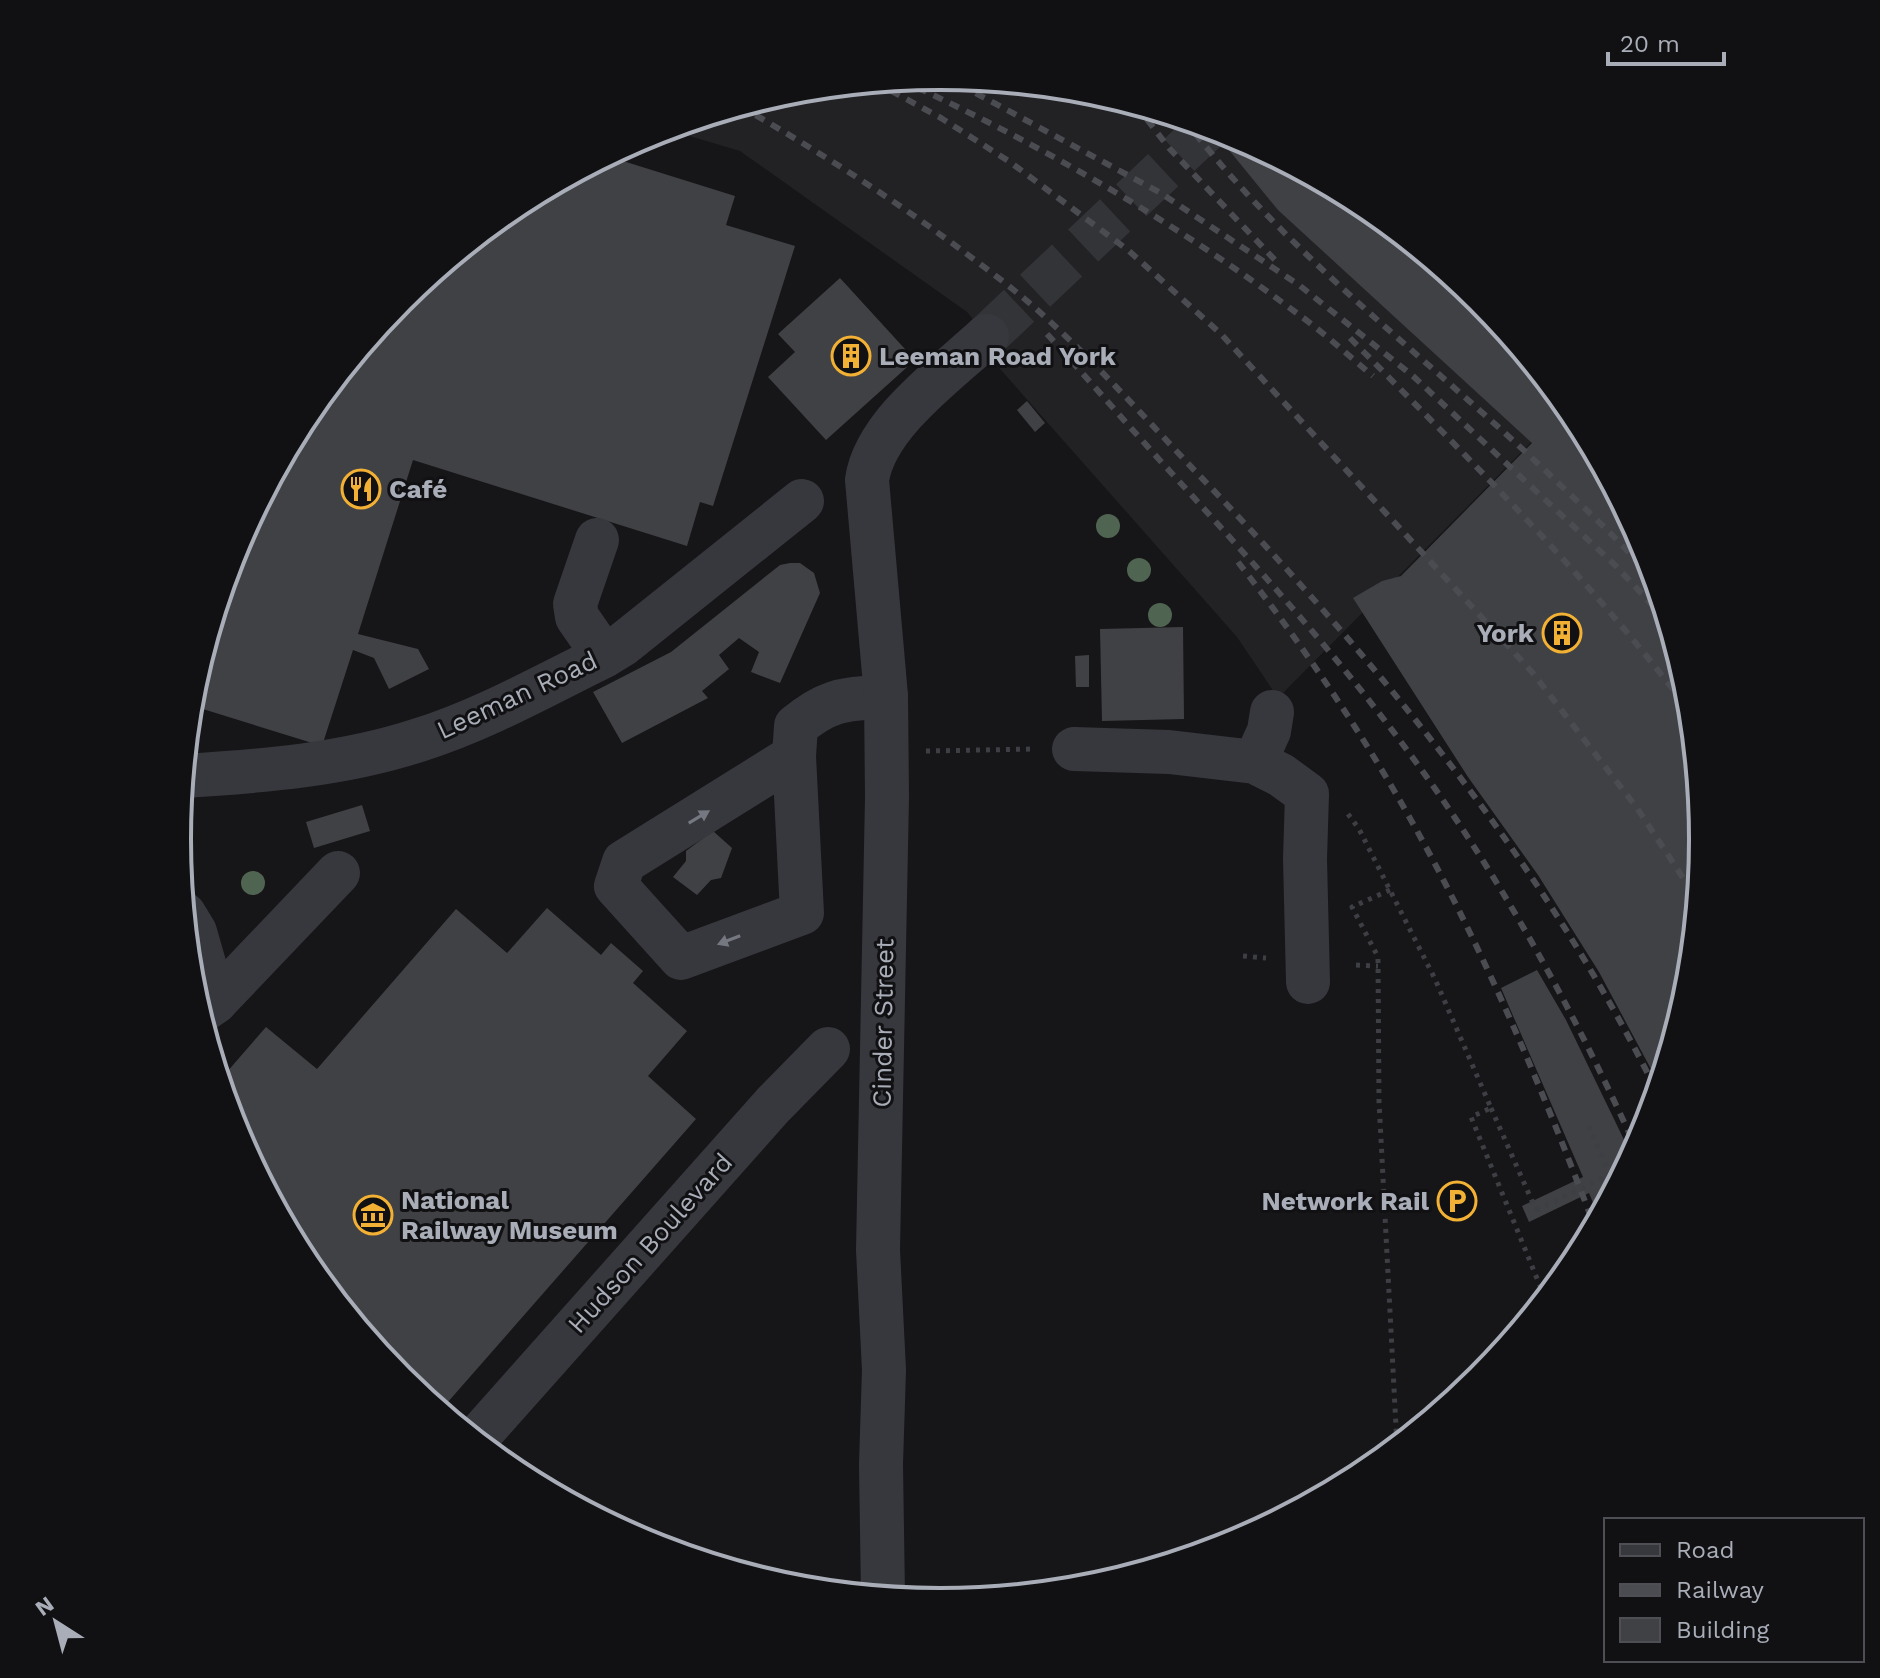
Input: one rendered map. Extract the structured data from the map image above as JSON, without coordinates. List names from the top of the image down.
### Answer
{
  "streets": {
    "street": ["Leeman Road", "Cinder Street", "Hudson Boulevard"]
  },
  "places": {
    "building": ["Leeman Road York", "York"],
    "restaurant": ["Café"],
    "parking": ["Network Rail"],
    "museum": ["National Railway Museum"]
  },
  "legend": ["Road", "Railway", "Building"],
  "scale_bar": "20 m",
  "north": "top left"
}
